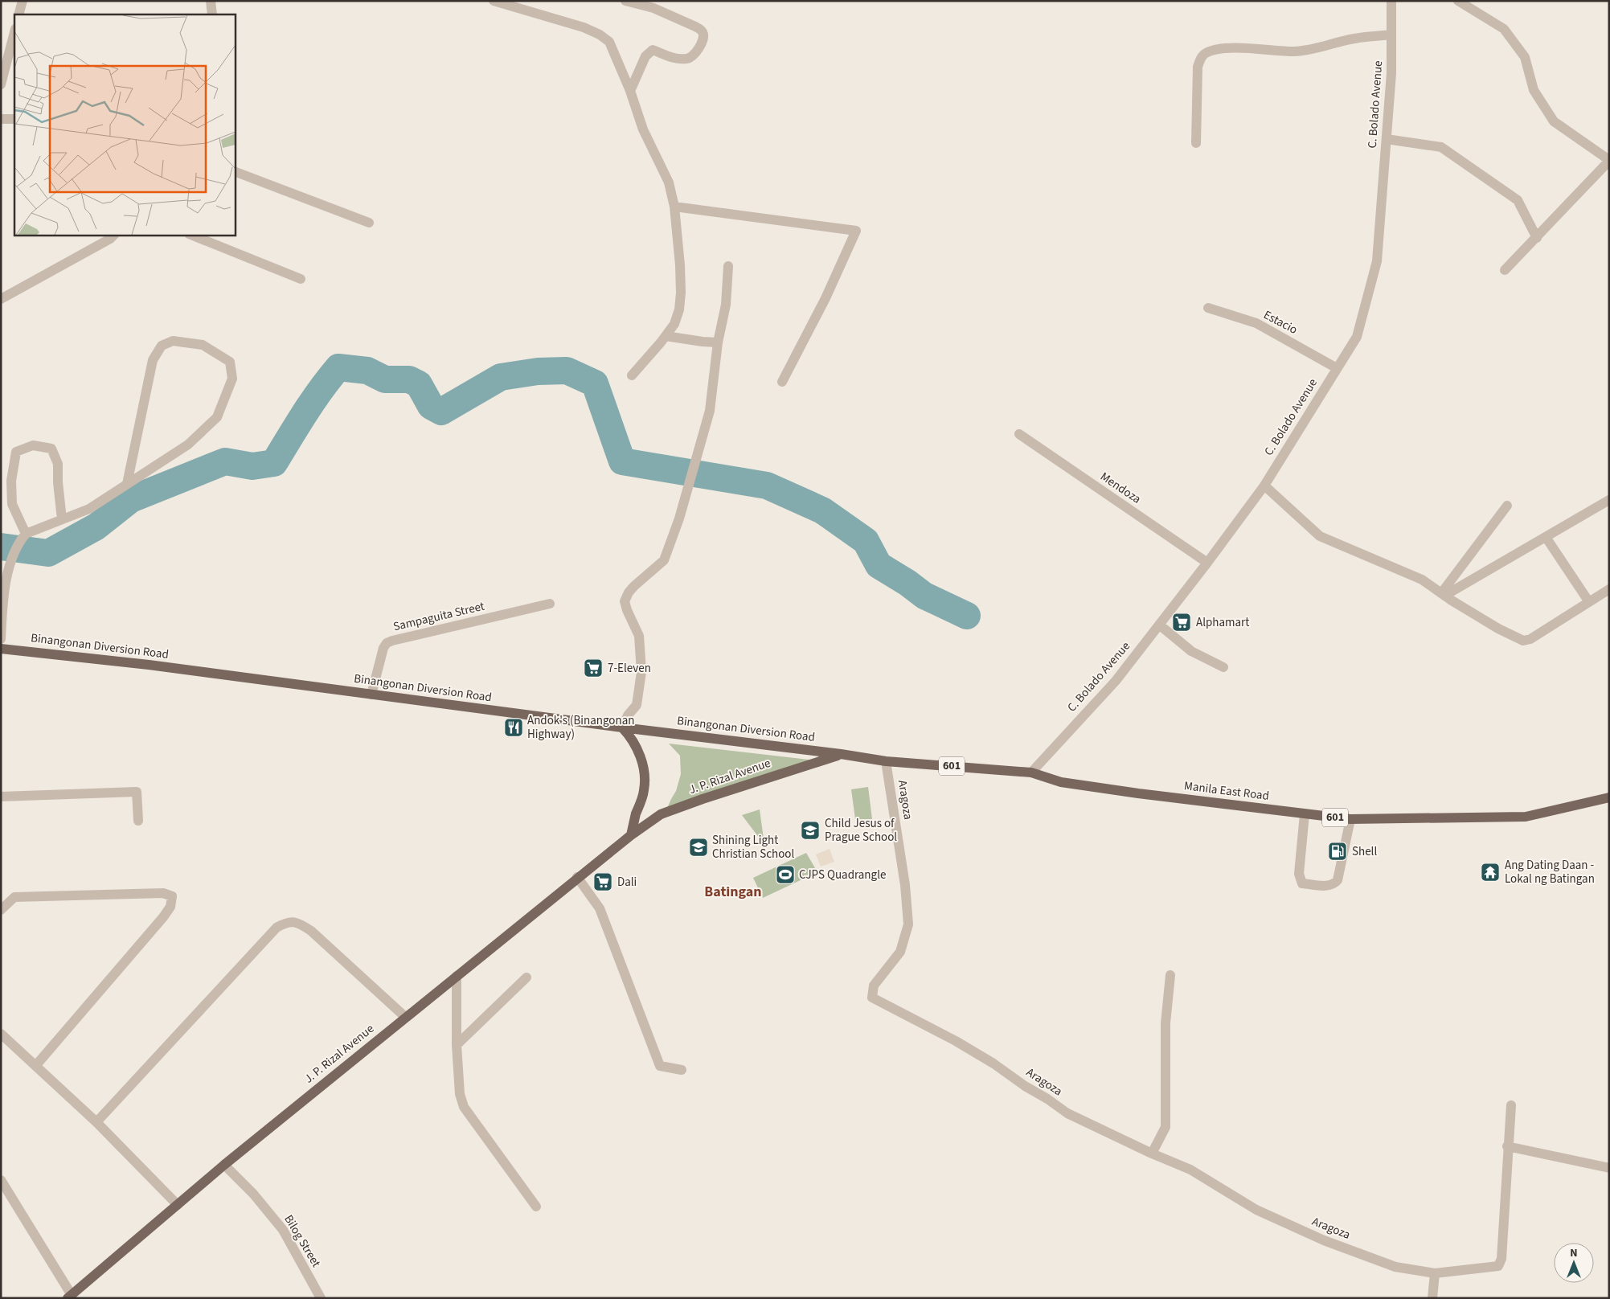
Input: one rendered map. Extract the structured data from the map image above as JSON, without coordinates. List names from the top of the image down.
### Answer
{
  "streets": {
    "main road": [
      "Binangonan Diversion Road",
      "601",
      "J. P. Rizal Avenue",
      "Manila East Road"
    ],
    "street": [
      "C. Bolado Avenue",
      "Estacio",
      "Mendoza",
      "Sampaguita Street",
      "Aragoza",
      "Bilog Street"
    ]
  },
  "crossings": [
    ["C. Bolado Avenue", "Estacio"],
    ["C. Bolado Avenue", "Mendoza"],
    ["C. Bolado Avenue", "Manila East Road"],
    ["Sampaguita Street", "Binangonan Diversion Road"],
    ["Binangonan Diversion Road", "J. P. Rizal Avenue"],
    ["Binangonan Diversion Road", "Manila East Road"],
    ["J. P. Rizal Avenue", "Manila East Road"],
    ["J. P. Rizal Avenue", "Bilog Street"],
    ["Manila East Road", "Aragoza"]
  ],
  "districts": ["Batingan"],
  "places": {
    "supermarket": ["Alphamart", "7-Eleven", "Dali"],
    "restaurant": ["Andok's (Binangonan Highway)"],
    "school or university": ["Child Jesus of Prague School", "Shining Light Christian School"],
    "fuel station": ["Shell"],
    "temple": ["Ang Dating Daan - Lokal ng Batingan"],
    "sports": ["CJPS Quadrangle"]
  },
  "north": "top"
}
